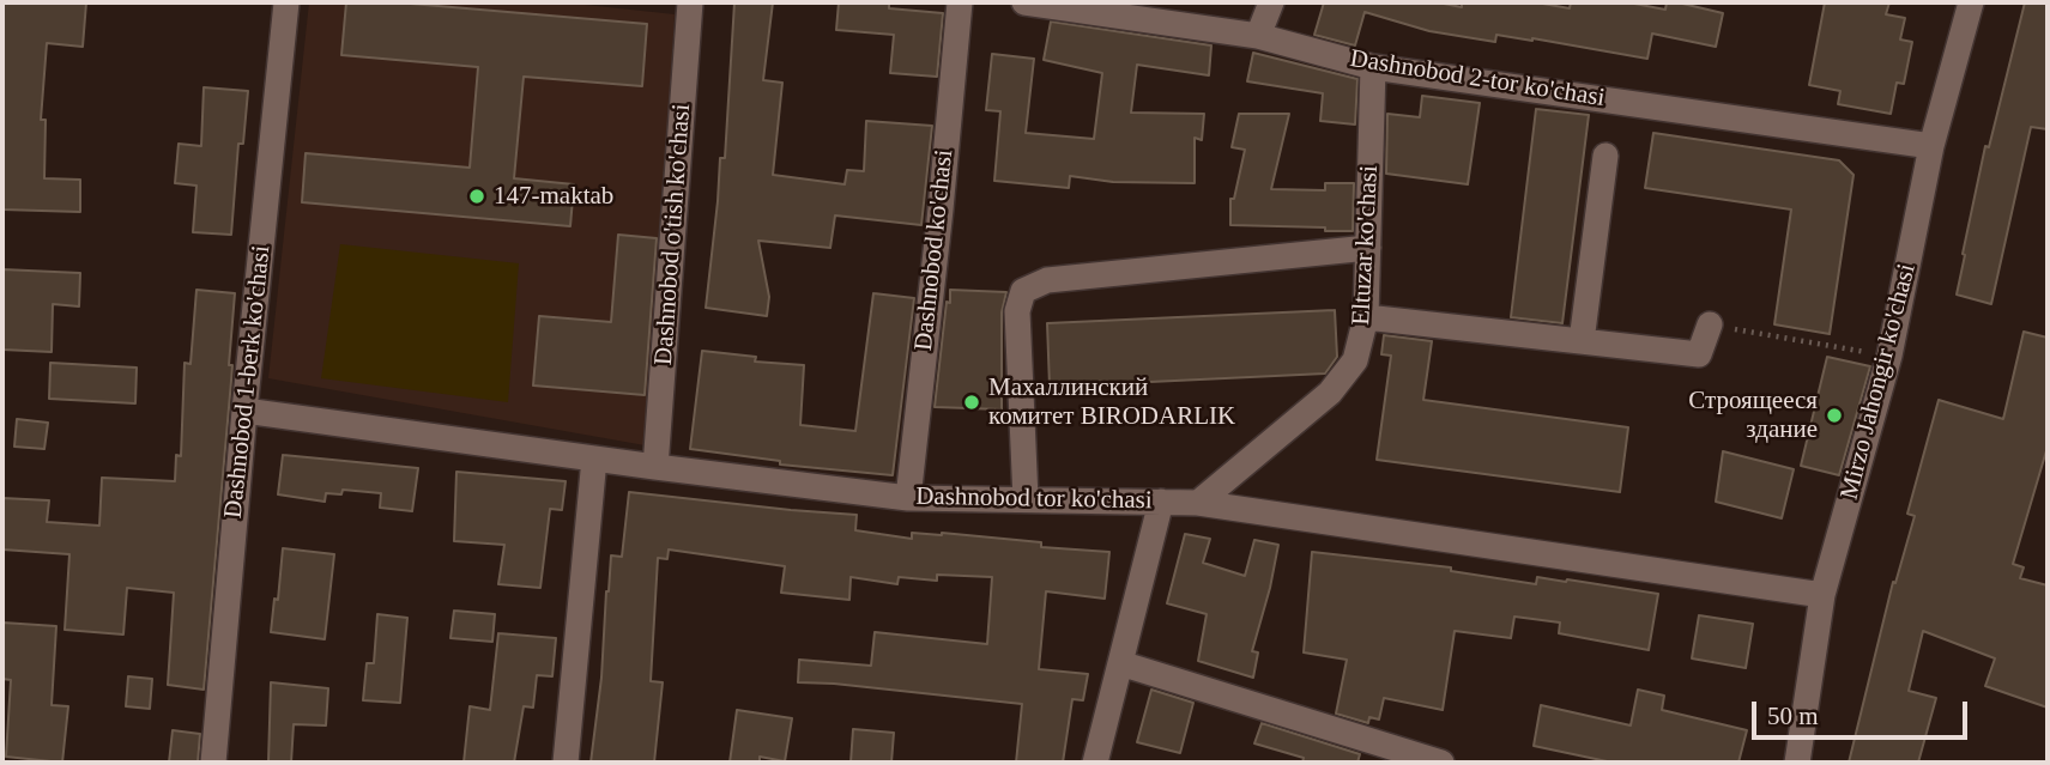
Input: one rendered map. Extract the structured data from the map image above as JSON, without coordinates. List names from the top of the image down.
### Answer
{
  "streets": {
    "street": [
      "Dashnobod 2-tor ko'chasi",
      "Dashnobod o'tish ko'chasi",
      "Eltuzar ko'chasi",
      "Dashnobod ko'chasi",
      "Dashnobod 1-berk ko'chasi",
      "Mirzo Jahongir ko'chasi",
      "Dashnobod tor ko'chasi"
    ]
  },
  "crossings": [
    ["Dashnobod 2-tor ko'chasi", "Eltuzar ko'chasi"],
    ["Dashnobod 2-tor ko'chasi", "Mirzo Jahongir ko'chasi"],
    ["Dashnobod o'tish ko'chasi", "Dashnobod tor ko'chasi"],
    ["Eltuzar ko'chasi", "Dashnobod tor ko'chasi"],
    ["Dashnobod ko'chasi", "Dashnobod tor ko'chasi"],
    ["Dashnobod 1-berk ko'chasi", "Dashnobod tor ko'chasi"],
    ["Mirzo Jahongir ko'chasi", "Dashnobod tor ko'chasi"]
  ],
  "places": ["147-maktab", "Махаллинский комитет BIRODARLIK", "Строящееся здание"],
  "scale_bar": "50 m"
}
